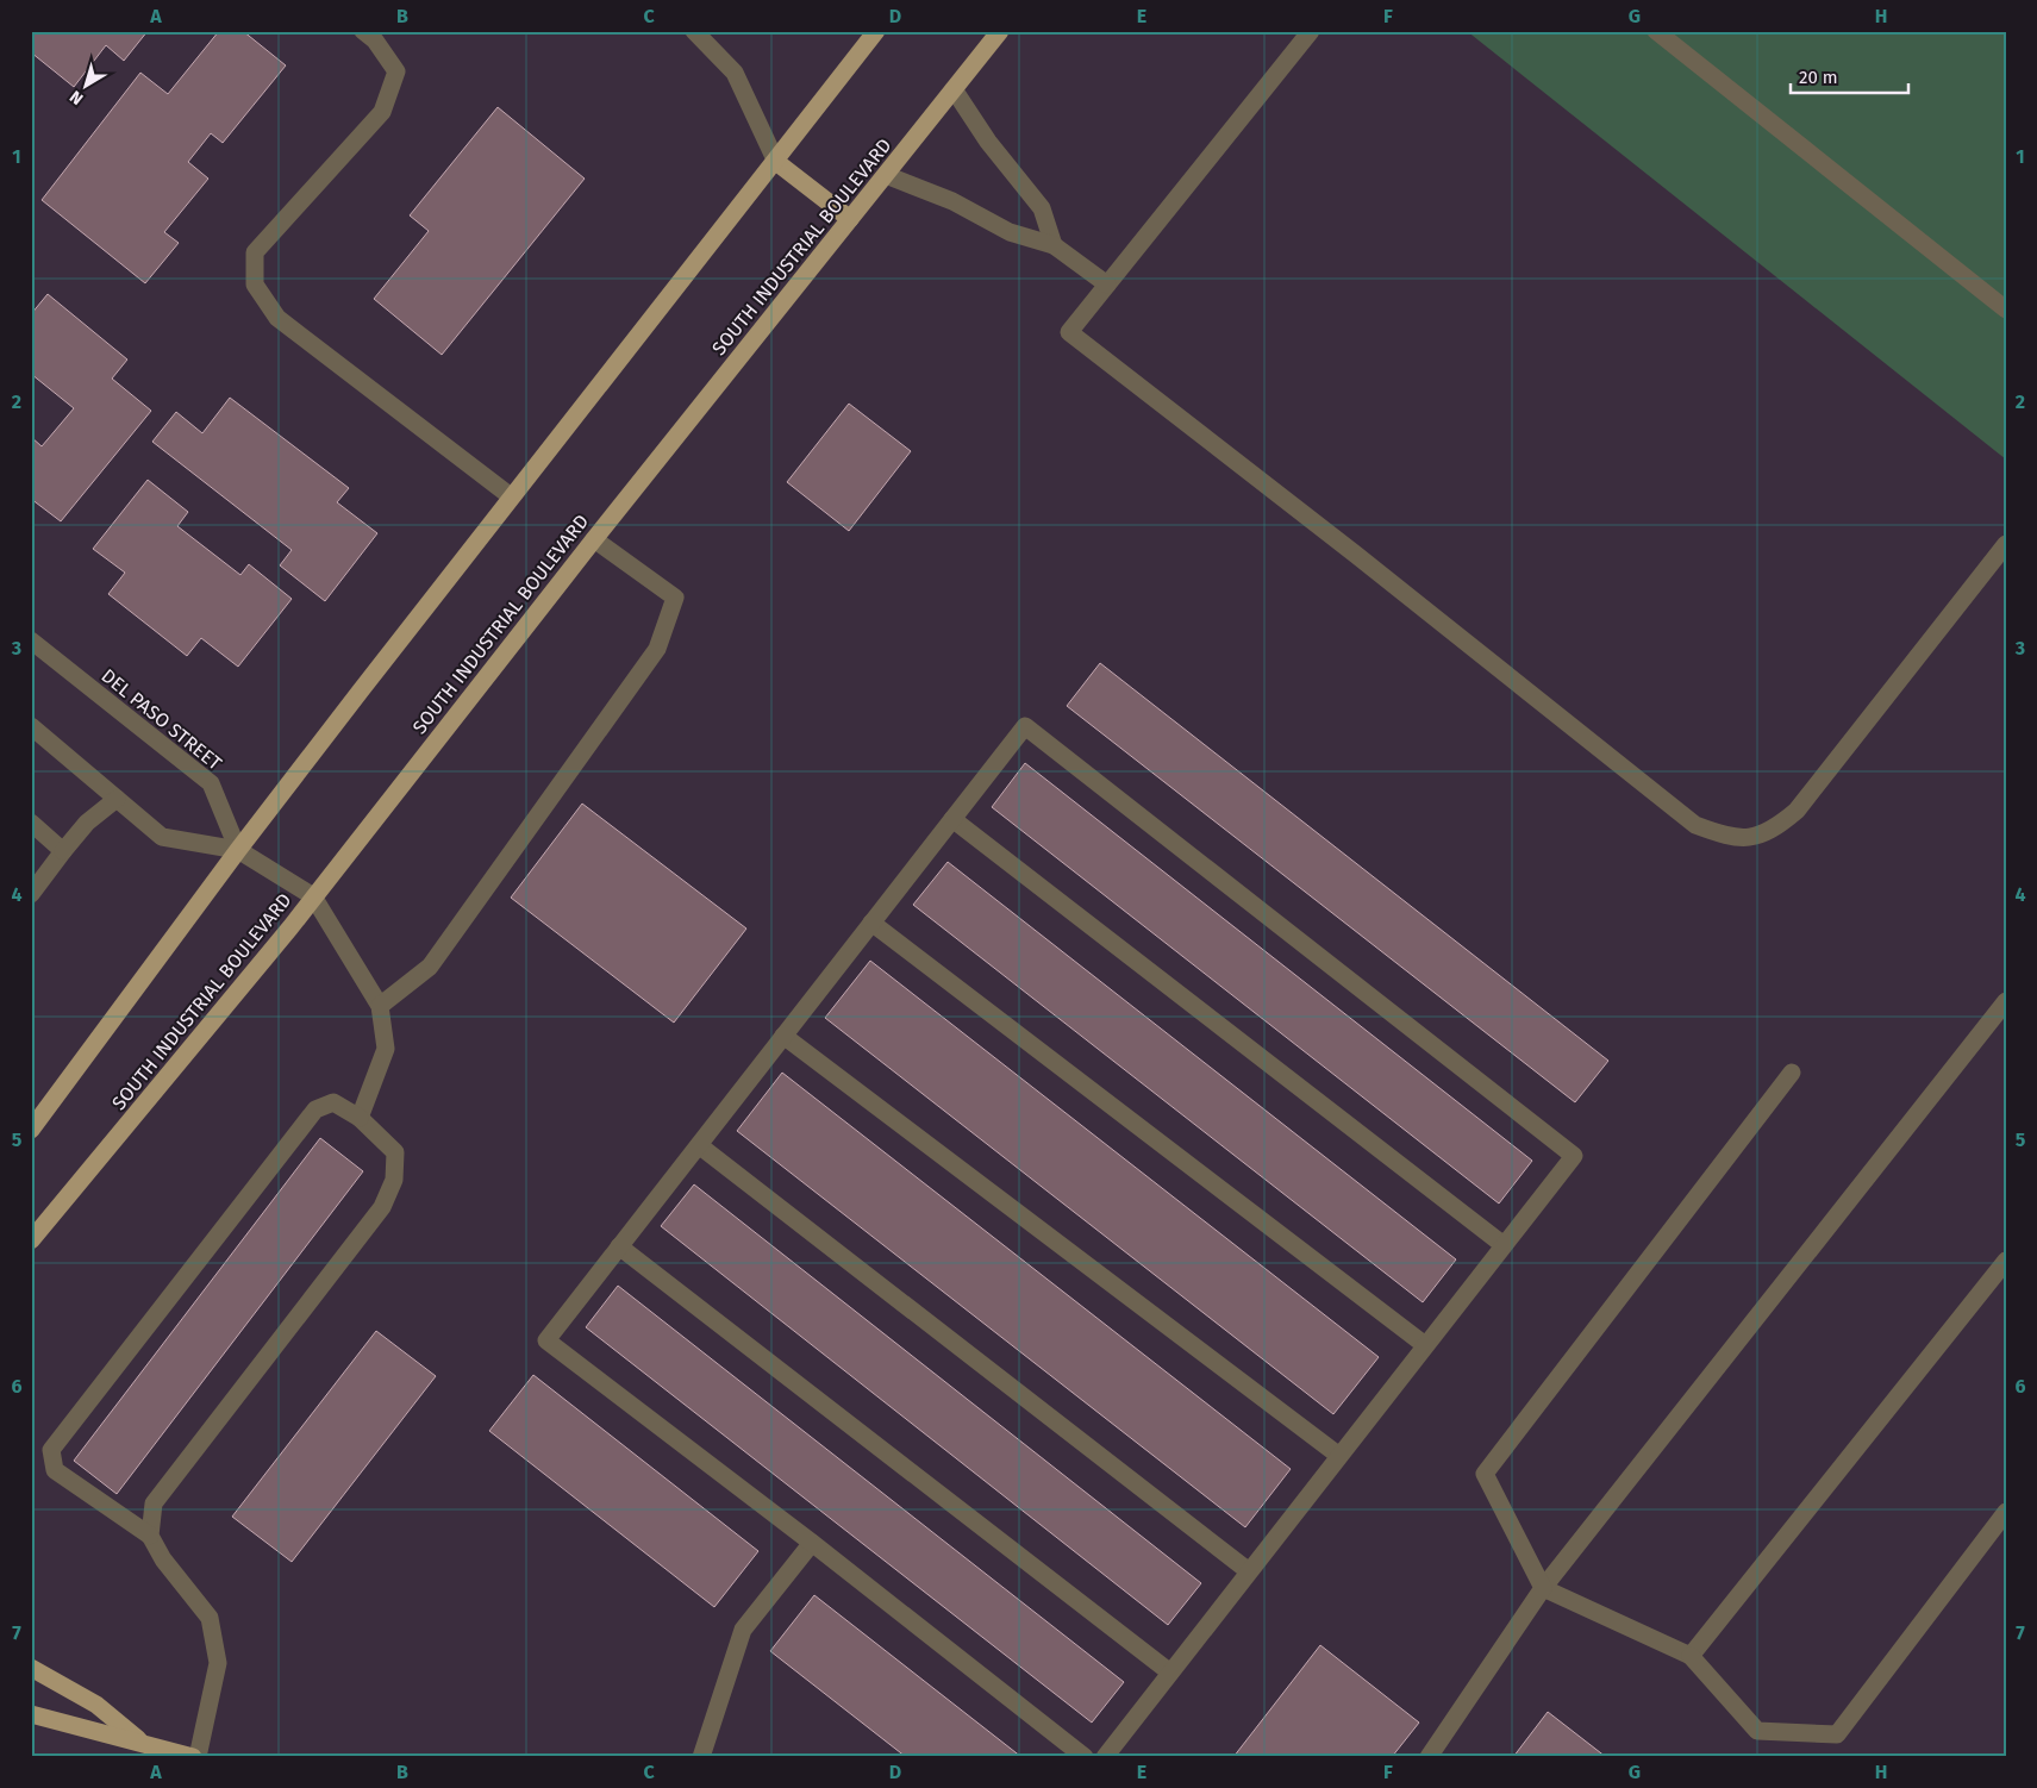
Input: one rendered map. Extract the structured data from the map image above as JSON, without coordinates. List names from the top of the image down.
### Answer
{
  "streets": {
    "main road": ["SOUTH INDUSTRIAL BOULEVARD"],
    "street": ["DEL PASO STREET"]
  },
  "scale_bar": "20 m",
  "north": "bottom left",
  "grid": {
    "columns": [
      "A",
      "B",
      "C",
      "D",
      "E",
      "F",
      "G",
      "H"
    ],
    "rows": [
      "1",
      "2",
      "3",
      "4",
      "5",
      "6",
      "7"
    ]
  }
}
